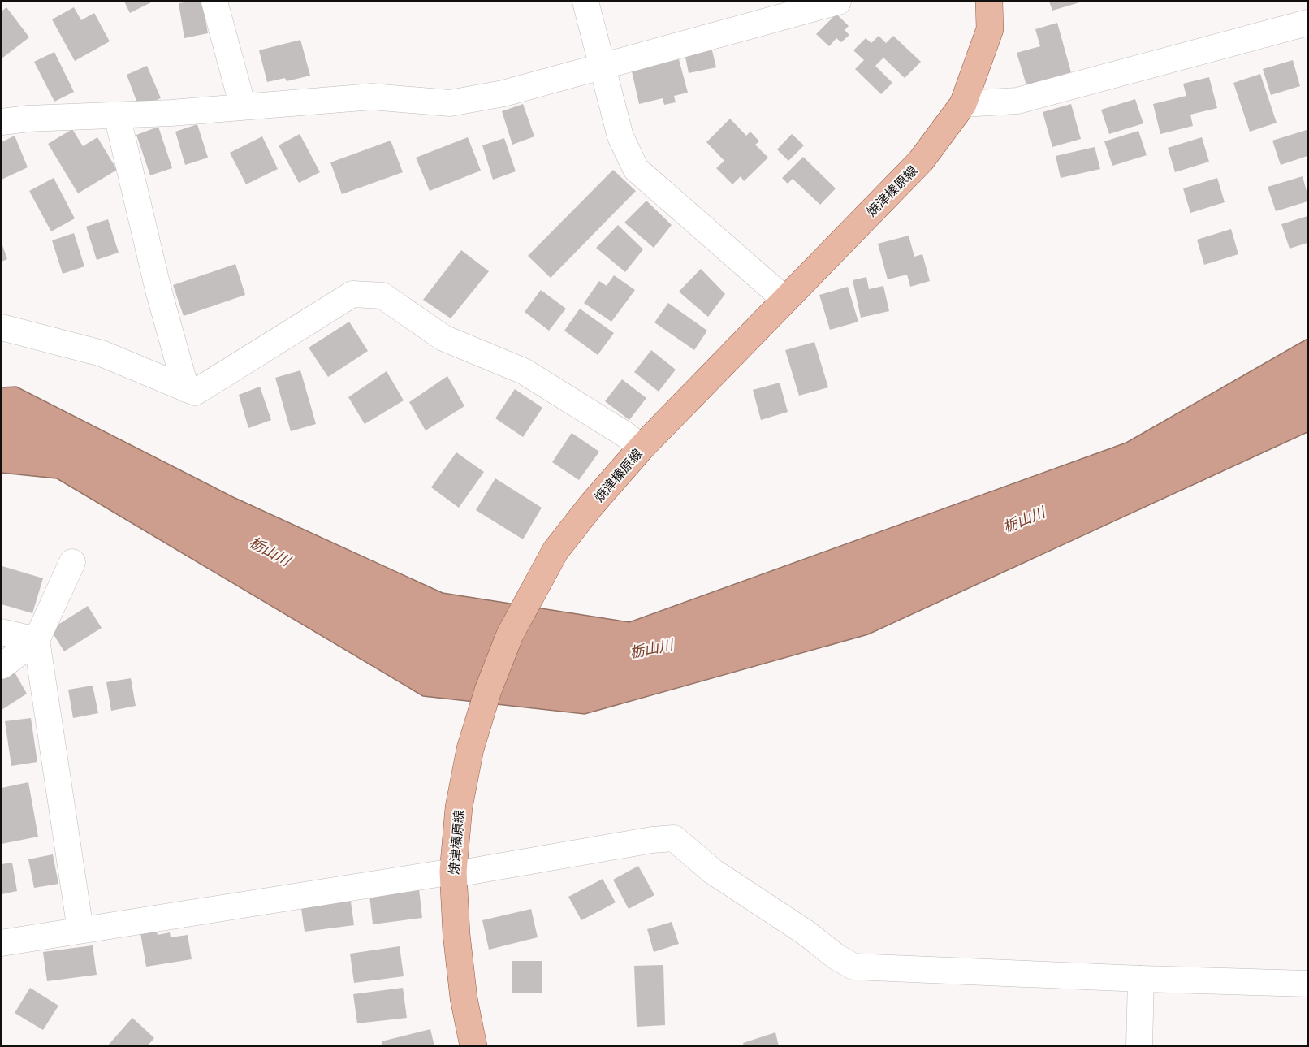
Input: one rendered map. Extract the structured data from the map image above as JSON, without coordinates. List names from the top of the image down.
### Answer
{
  "streets": {
    "main road": ["焼津榛原線"]
  },
  "water": ["栃山川"]
}
